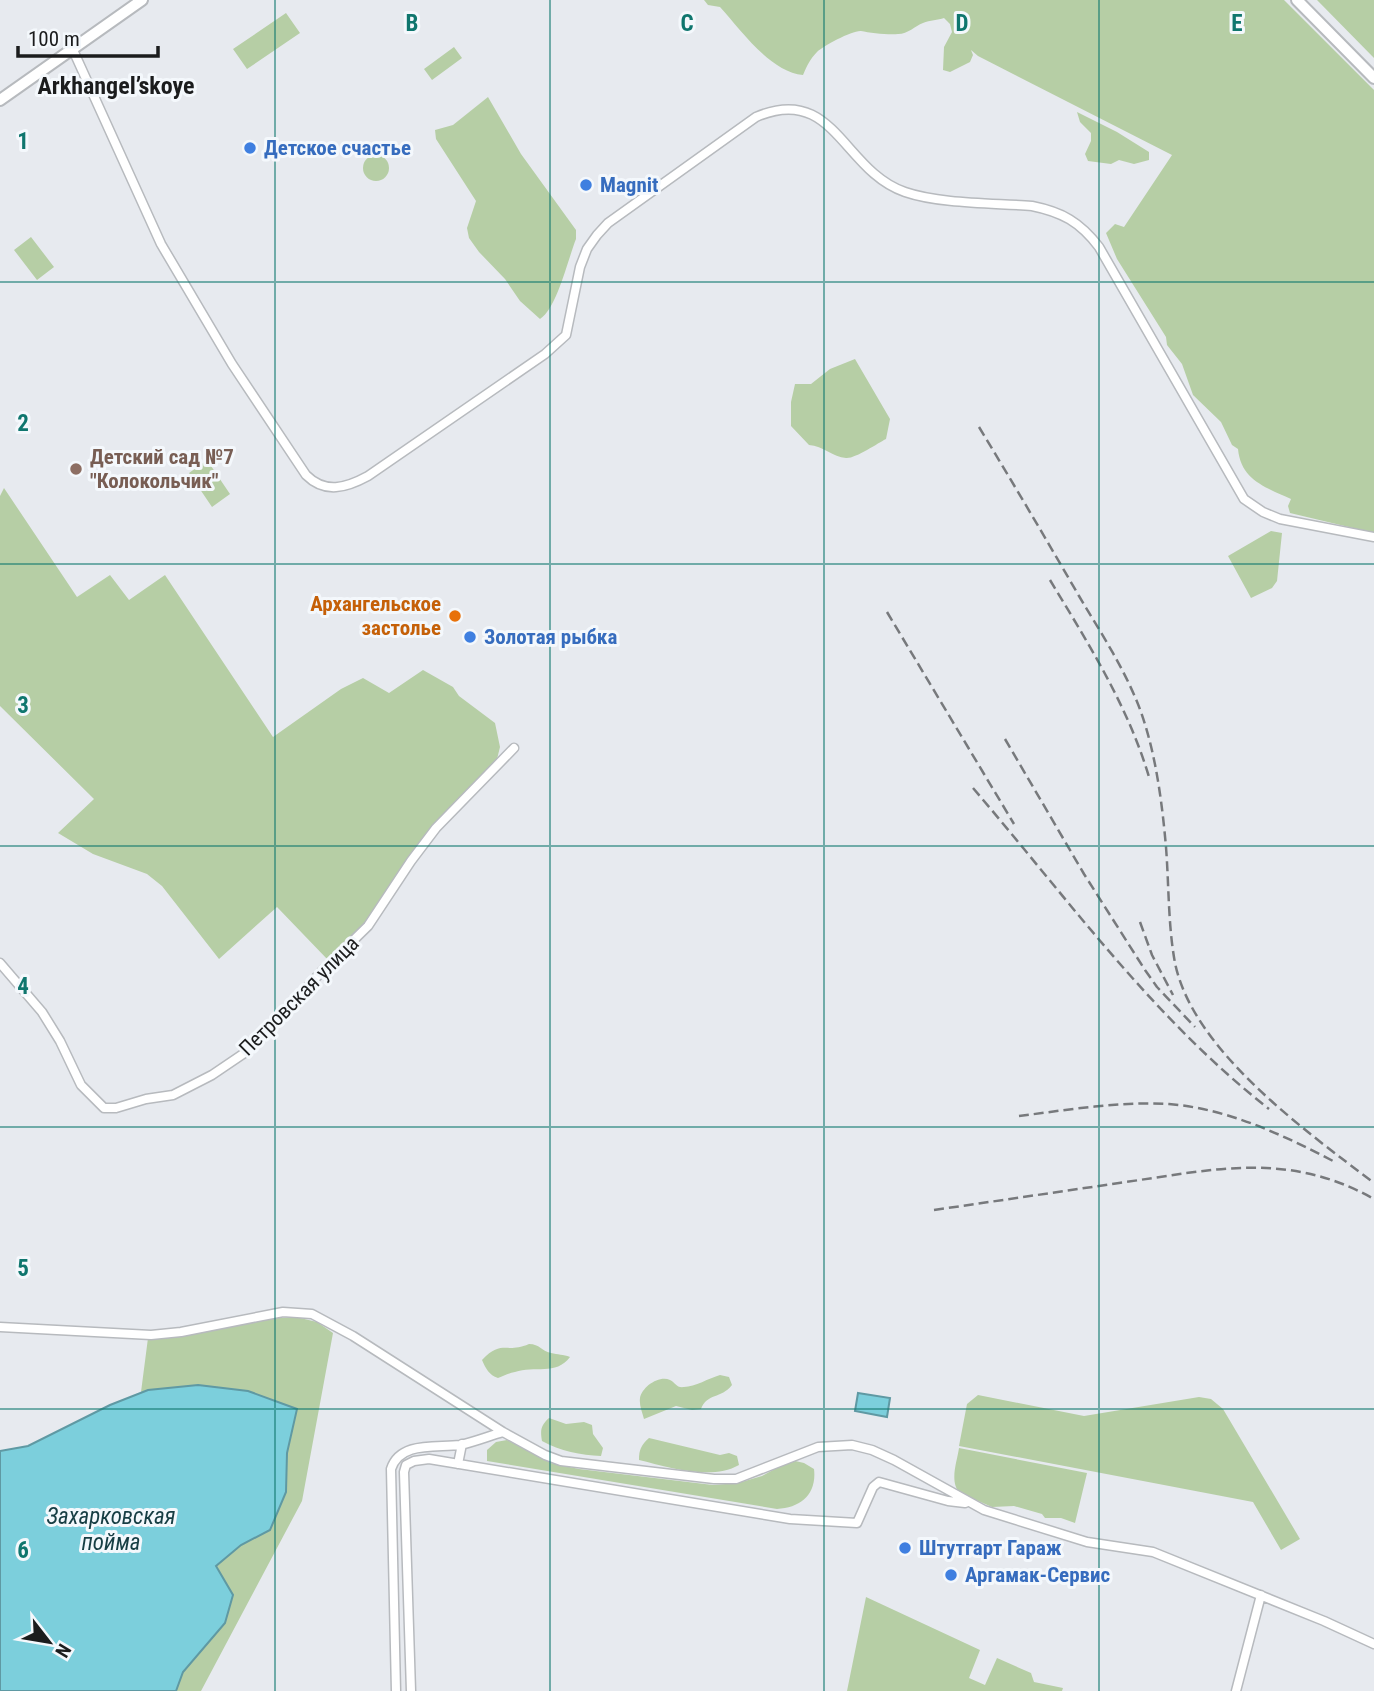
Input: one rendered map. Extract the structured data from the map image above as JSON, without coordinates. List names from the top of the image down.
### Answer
{
  "streets": {
    "street": ["Петровская улица"]
  },
  "districts": ["Arkhangel’skoye"],
  "water": ["Захарковская пойма"],
  "places": [
    "Детское счастье",
    "Magnit",
    "Детский сад №7 \"Колокольчик\"",
    "Архангельское застолье",
    "Золотая рыбка",
    "Штутгарт Гараж",
    "Аргамак-Сервис"
  ],
  "scale_bar": "100 m",
  "north": "bottom right",
  "grid": {
    "columns": [
      "B",
      "C",
      "D",
      "E"
    ],
    "rows": [
      "1",
      "2",
      "3",
      "4",
      "5",
      "6"
    ]
  }
}
